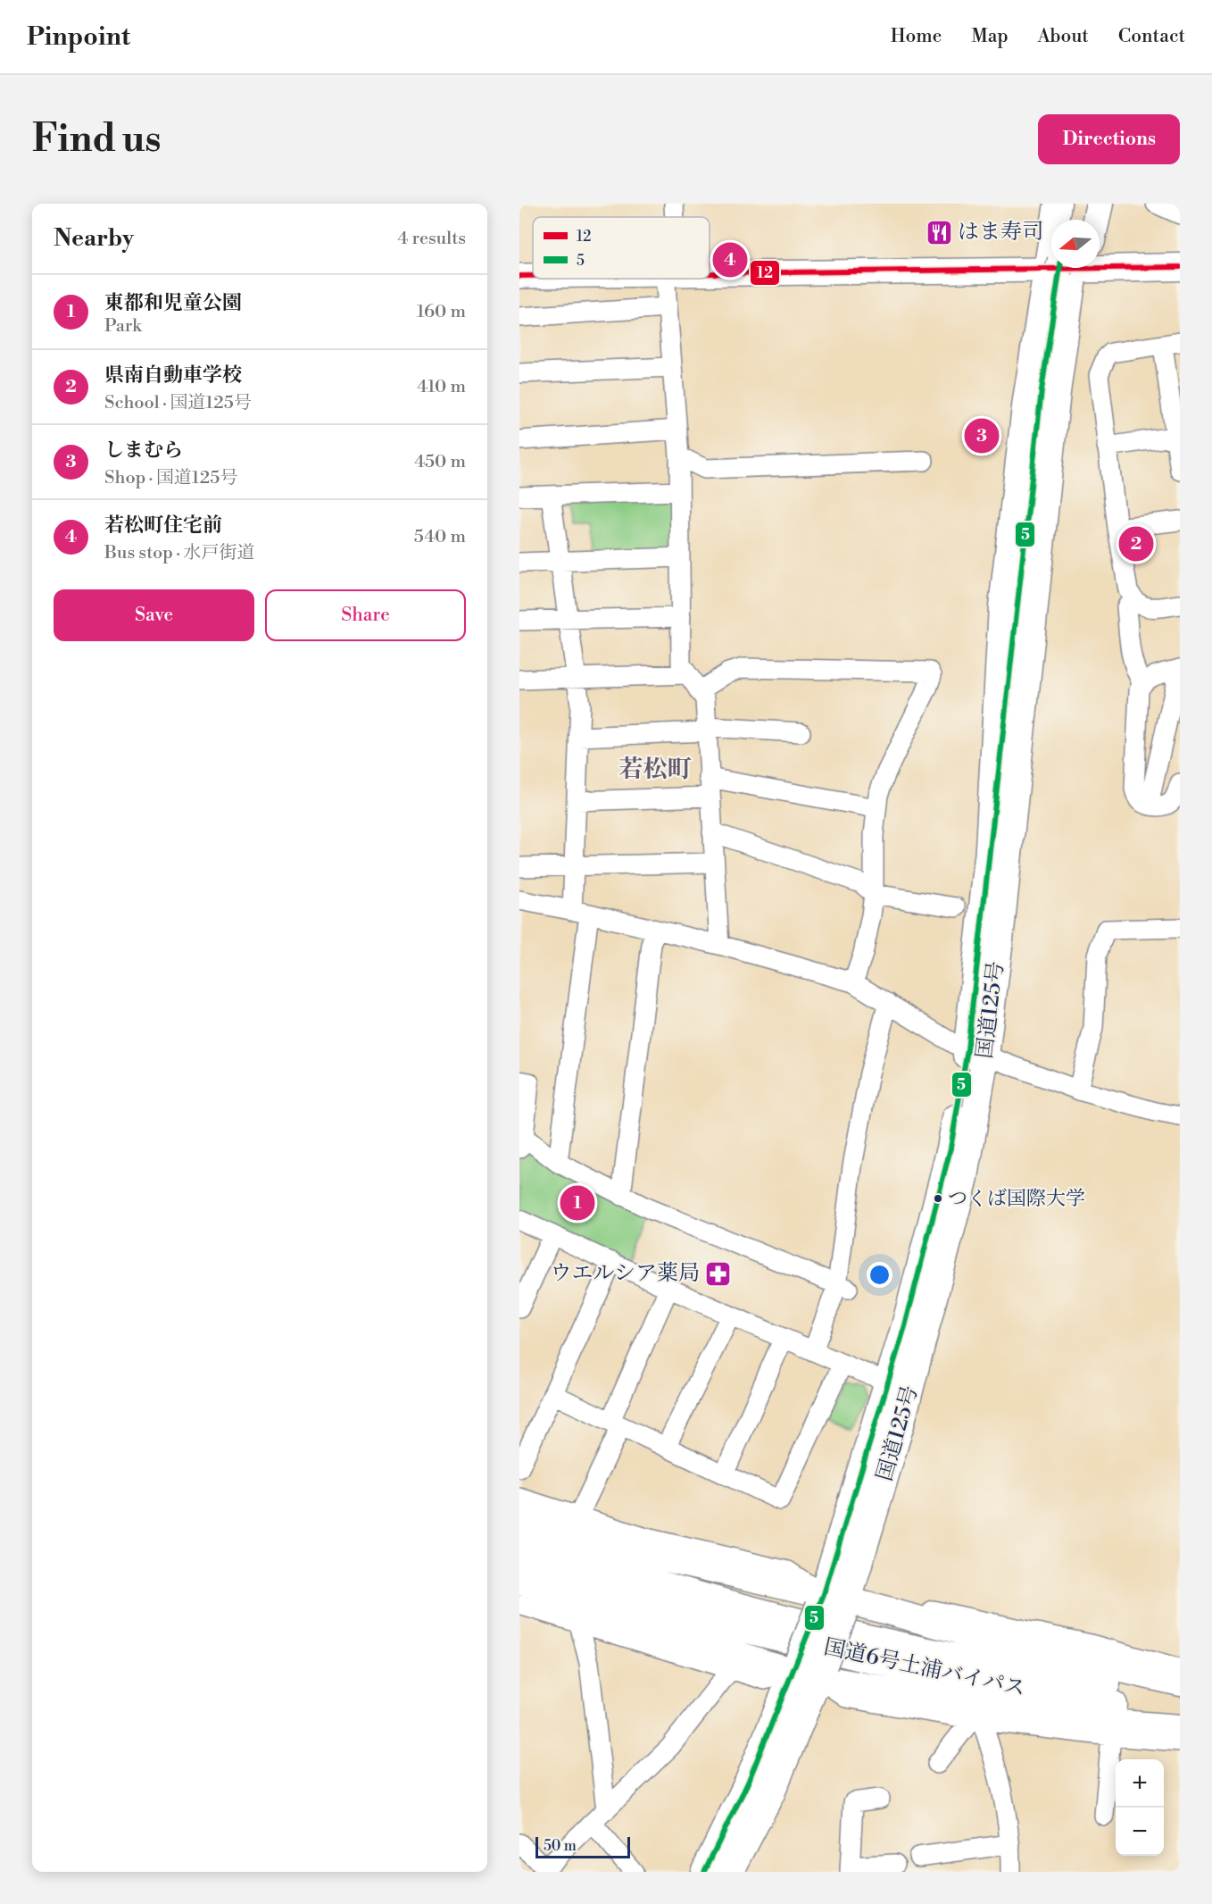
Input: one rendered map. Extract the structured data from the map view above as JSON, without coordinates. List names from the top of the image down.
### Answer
{
  "streets": {
    "highway": ["国道125号", "国道6号土浦バイパス"]
  },
  "districts": ["若松町"],
  "places": {
    "restaurant": ["はま寿司"],
    "other": ["つくば国際大学"],
    "pharmacy": ["ウエルシア薬局"]
  },
  "lines": ["transit line 12", "transit line 5"],
  "legend": ["12", "5"],
  "scale_bar": "50 m",
  "north": "left",
  "page": {
    "header": "Pinpoint",
    "nav": [
      "Home",
      "Map",
      "About",
      "Contact"
    ],
    "buttons": [
      "Directions",
      ["Save", "Share"]
    ],
    "title": "Find us",
    "heading": ["Nearby", "4 results"],
    "pins": [
      "4",
      "3",
      "2",
      "1"
    ],
    "list": [
      {
        "mark": "1",
        "name": "東都和児童公園",
        "note": "Park",
        "value": "160 m"
      },
      {
        "mark": "2",
        "name": "県南自動車学校",
        "note": "School · 国道125号",
        "value": "410 m"
      },
      {
        "mark": "3",
        "name": "しまむら",
        "note": "Shop · 国道125号",
        "value": "450 m"
      },
      {
        "mark": "4",
        "name": "若松町住宅前",
        "note": "Bus stop · 水戸街道",
        "value": "540 m"
      }
    ],
    "map_buttons": ["+", "−"],
    "scale": "50 m"
  }
}
